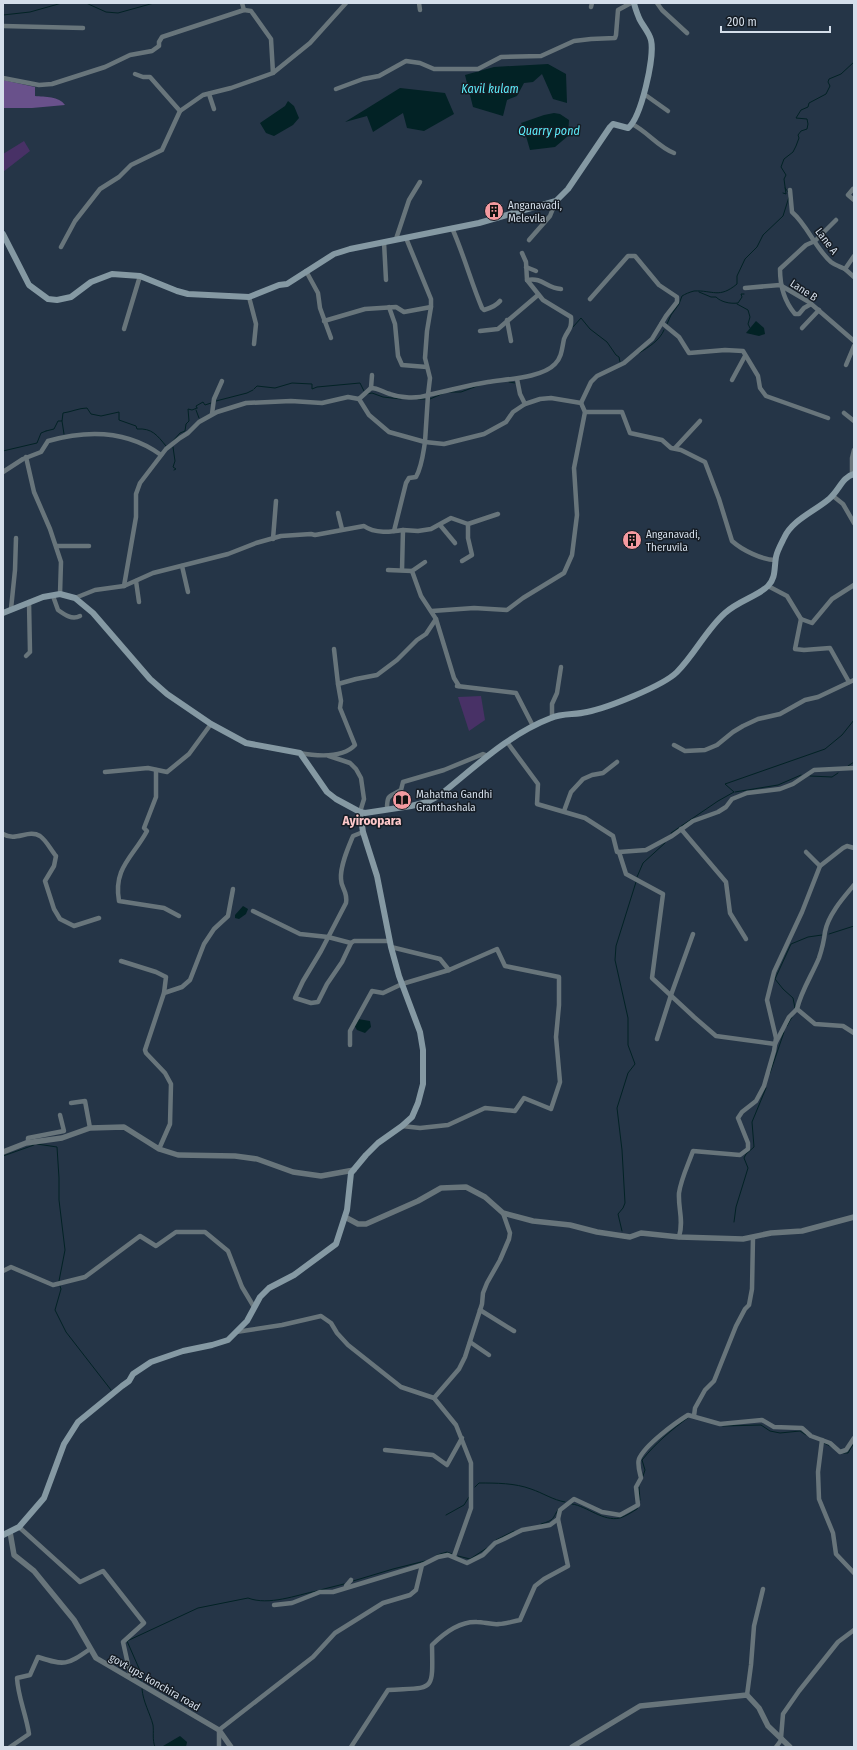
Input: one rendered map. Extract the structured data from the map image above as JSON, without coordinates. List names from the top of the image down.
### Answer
{
  "streets": {
    "street": ["Lane A", "Lane B", "govt ups konchira road"]
  },
  "districts": ["Ayiroopara"],
  "water": ["Kavil kulam", "Quarry pond"],
  "places": {
    "building": ["Anganavadi, Melevila", "Anganavadi, Theruvila"],
    "library": ["Mahatma Gandhi Granthashala"]
  },
  "scale_bar": "200 m"
}
